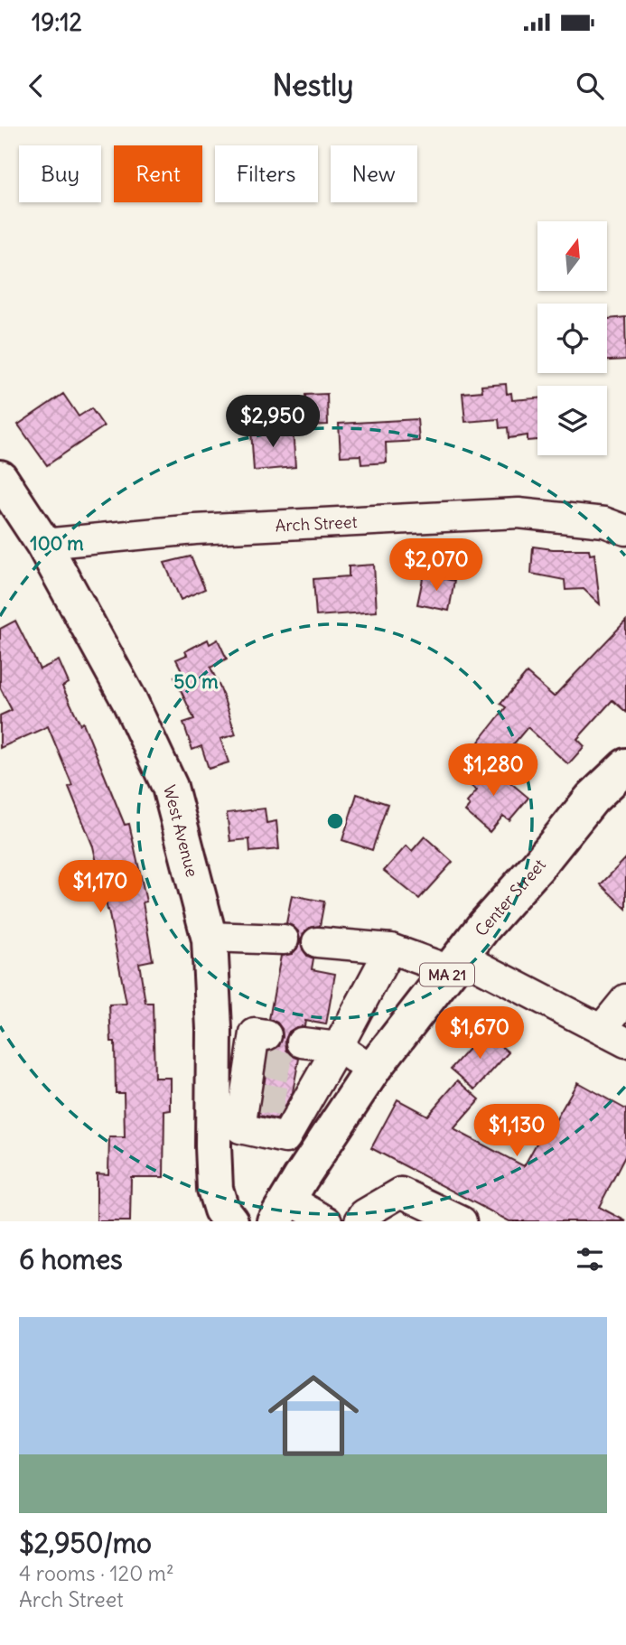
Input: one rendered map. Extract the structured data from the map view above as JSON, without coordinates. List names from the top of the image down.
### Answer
{
  "streets": {
    "main road": ["West Avenue", "Center Street", "MA 21"],
    "street": ["Arch Street"]
  },
  "crossings": [
    ["Arch Street", "West Avenue"]
  ],
  "north": "top",
  "page": {
    "status": "19:12",
    "header": "Nestly",
    "chip": [
      "Buy",
      "Rent",
      "Filters",
      "New"
    ],
    "price": [
      "$2,950",
      "$2,070",
      "$1,280",
      "$1,170",
      "$1,670",
      "$1,130"
    ],
    "heading": "6 homes",
    "list": [
      {
        "name": "$2,950/mo",
        "note": "4 rooms · 120 m² · Arch Street"
      }
    ]
  },
  "rings": ["100 m", "50 m"]
}
